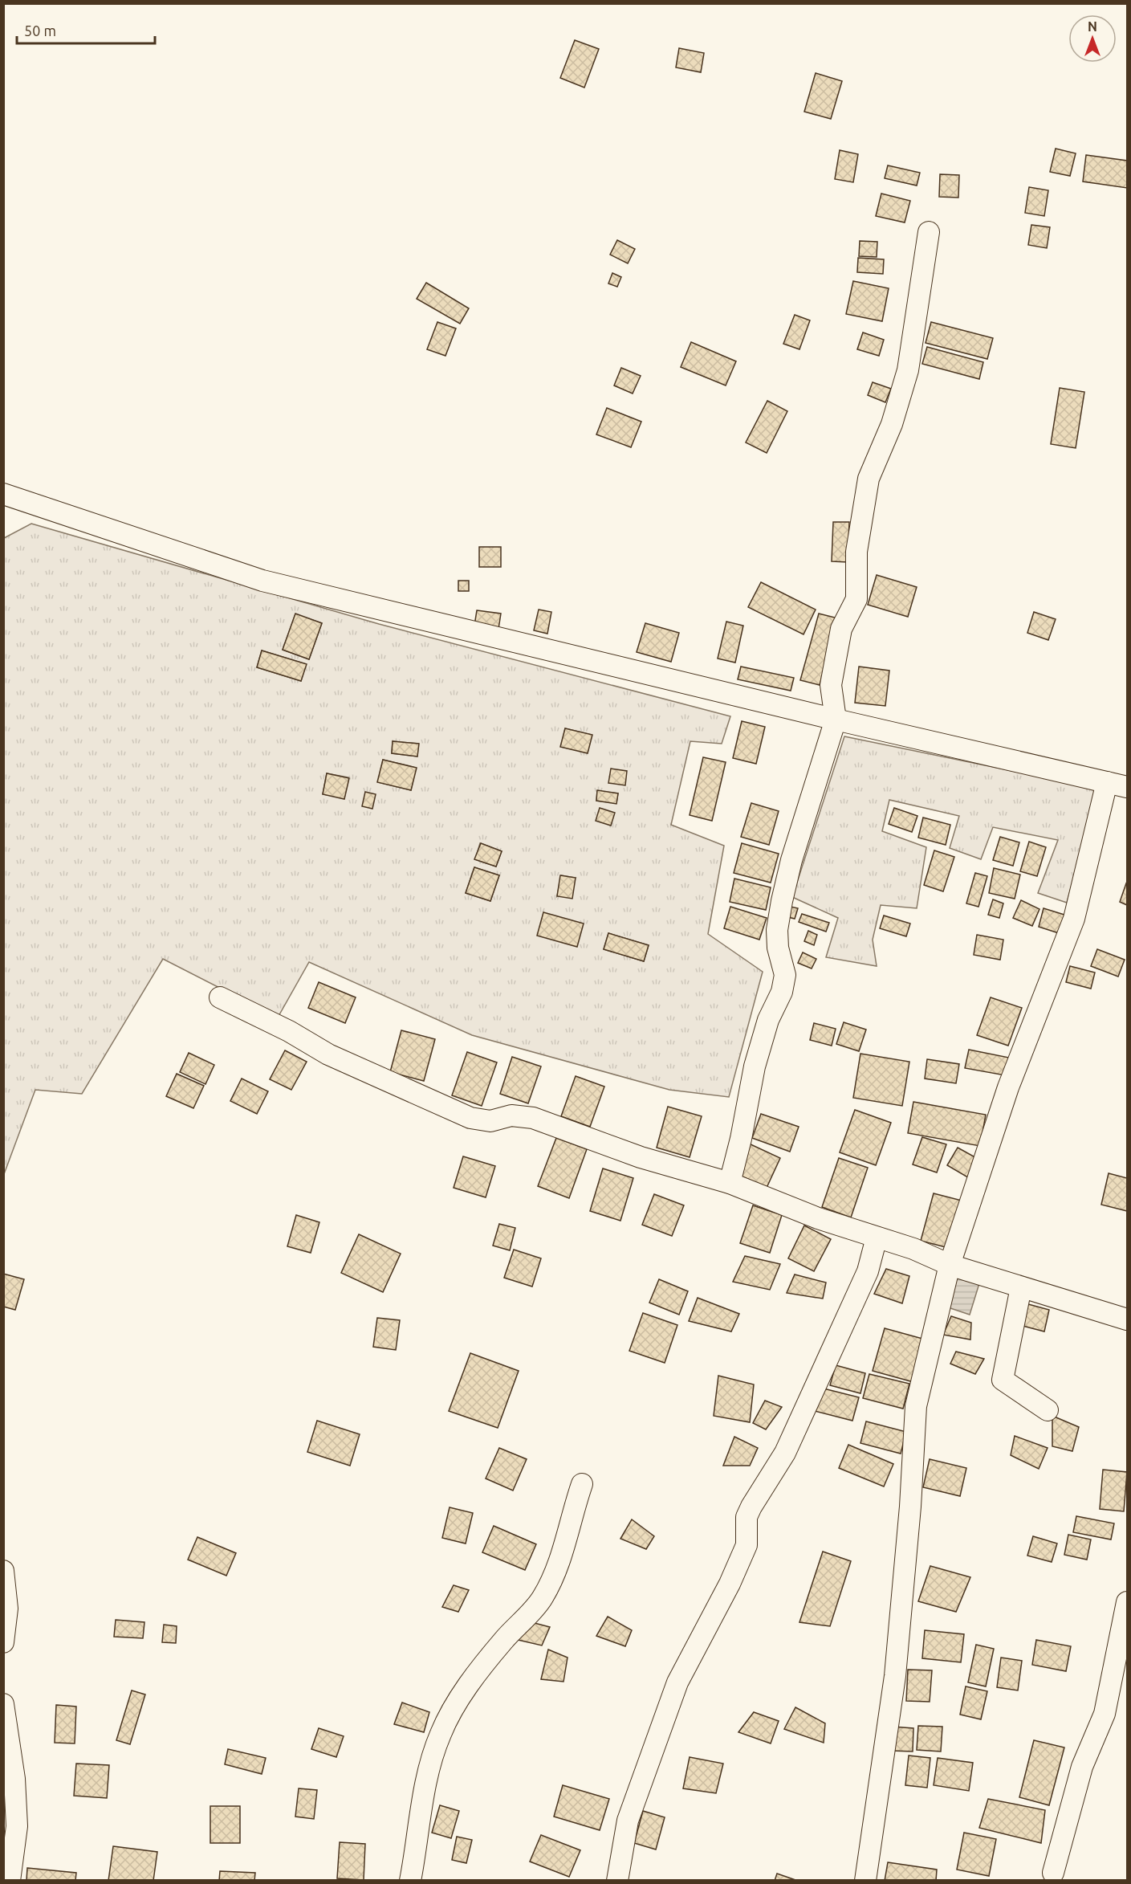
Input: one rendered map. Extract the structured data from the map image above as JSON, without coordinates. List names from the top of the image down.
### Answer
{
  "scale_bar": "50 m",
  "north": "top"
}
